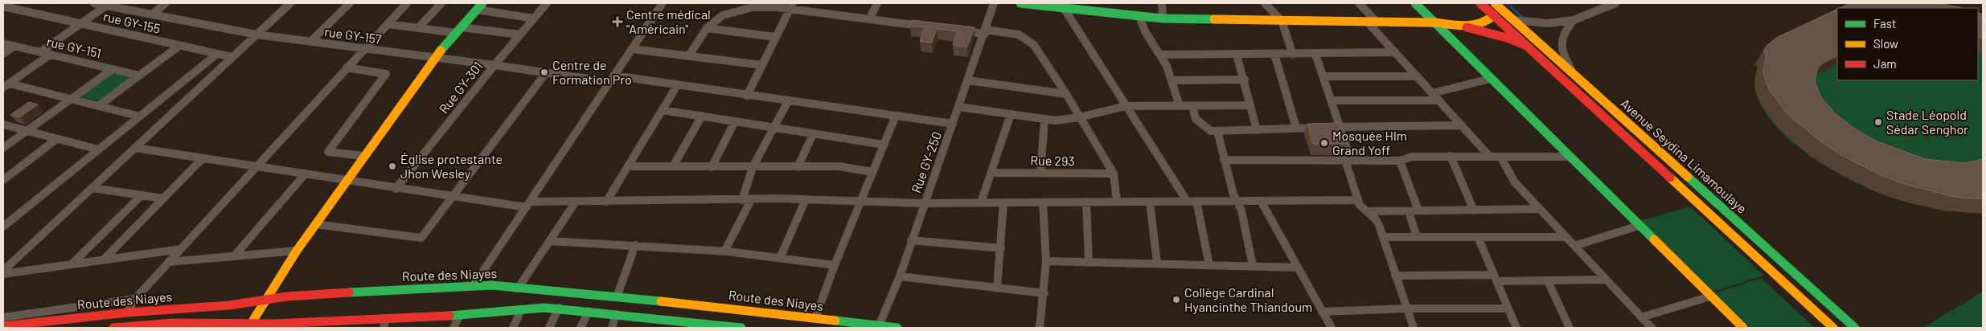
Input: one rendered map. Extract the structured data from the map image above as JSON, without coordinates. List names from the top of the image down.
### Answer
{
  "streets": {
    "main road": ["Avenue Seydina Limamoulaye", "Route des Niayes"],
    "street": [
      "rue GY-155",
      "rue GY-157",
      "rue GY-151",
      "Rue GY-301",
      "Rue 293",
      "Rue GY-250"
    ]
  },
  "crossings": [
    ["rue GY-157", "Rue GY-301"],
    ["rue GY-157", "Rue GY-250"],
    ["Rue GY-250", "Route des Niayes"]
  ],
  "places": {
    "health": ["Centre médical \"Américain\""],
    "other": [
      "Centre de Formation Pro",
      "Stade Léopold Sédar Senghor",
      "Mosquée Hlm Grand Yoff",
      "Église protestante Jhon Wesley",
      "Collège Cardinal Hyancinthe Thiandoum"
    ]
  },
  "legend": ["Fast", "Slow", "Jam"]
}
